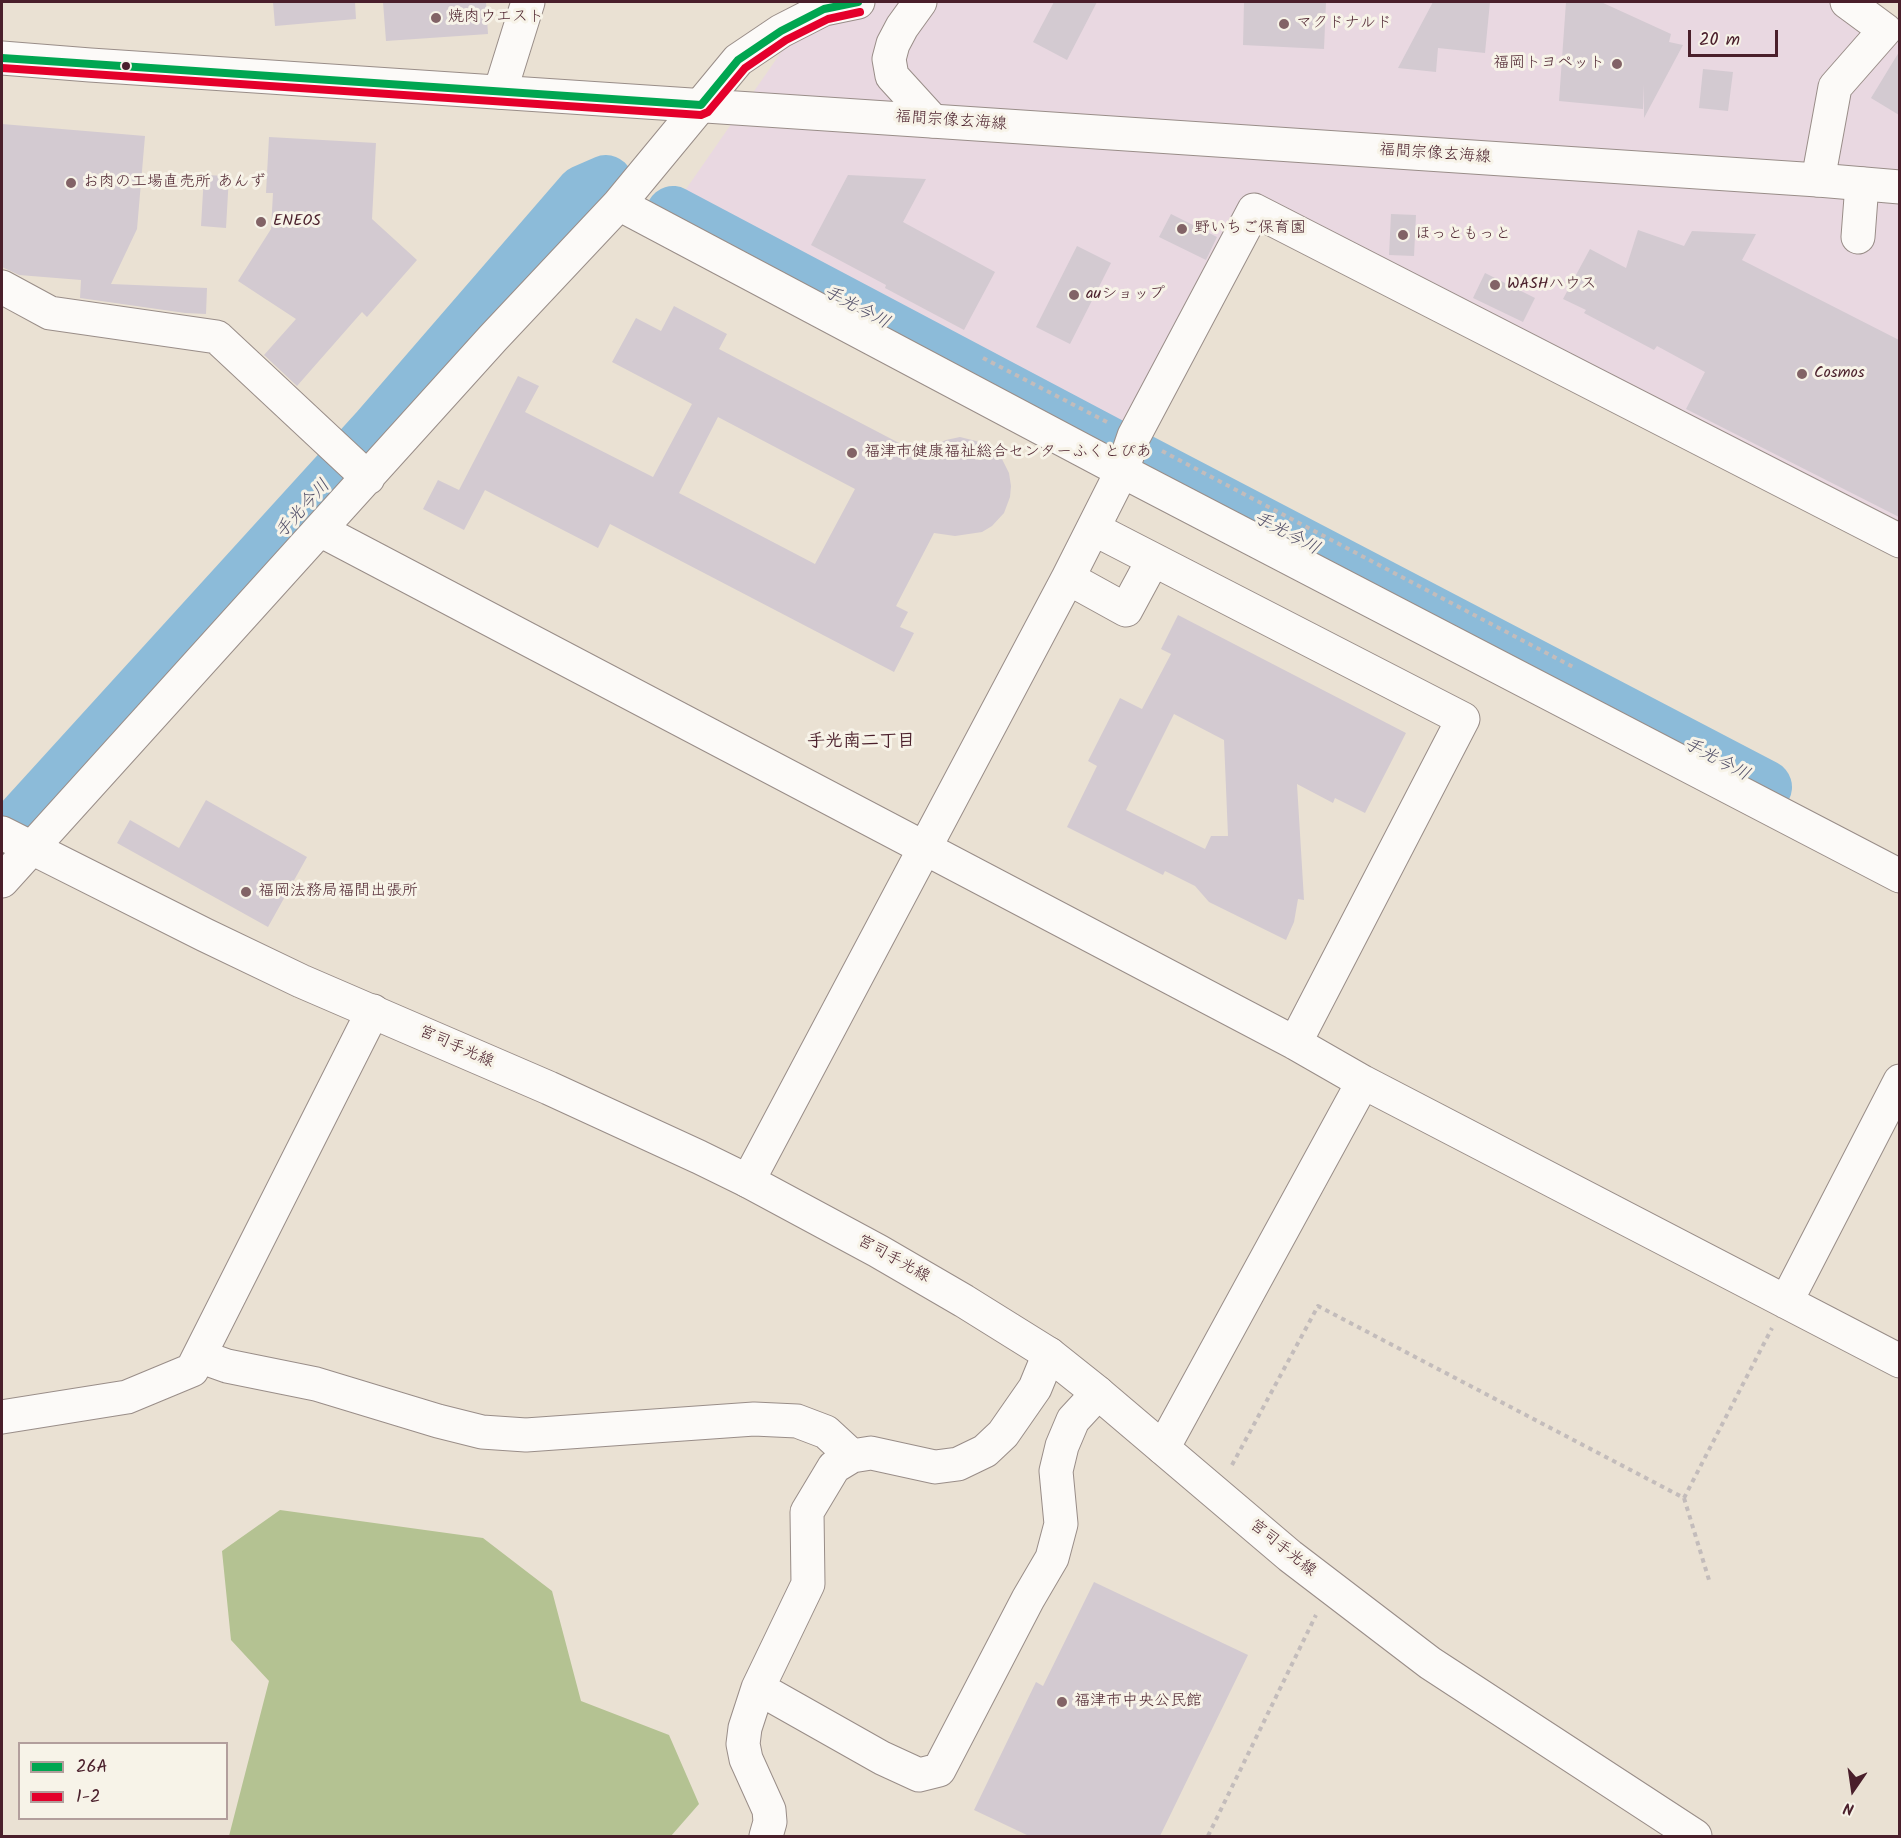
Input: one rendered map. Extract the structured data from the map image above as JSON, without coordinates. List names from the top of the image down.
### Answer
{
  "streets": {
    "street": ["福間宗像玄海線", "宮司手光線"]
  },
  "districts": ["手光南二丁目"],
  "water": ["手光今川"],
  "places": [
    "焼肉ウエスト",
    "マクドナルド",
    "福岡トヨペット",
    "お肉の工場直売所 あんず",
    "ENEOS",
    "野いちご保育園",
    "ほっともっと",
    "WASHハウス",
    "auショップ",
    "Cosmos",
    "福津市健康福祉総合センターふくとぴあ",
    "福岡法務局福間出張所",
    "福津市中央公民館"
  ],
  "lines": ["transit line 26A", "transit line 1-2"],
  "legend": ["26A", "1-2"],
  "scale_bar": "20 m",
  "north": "bottom"
}
